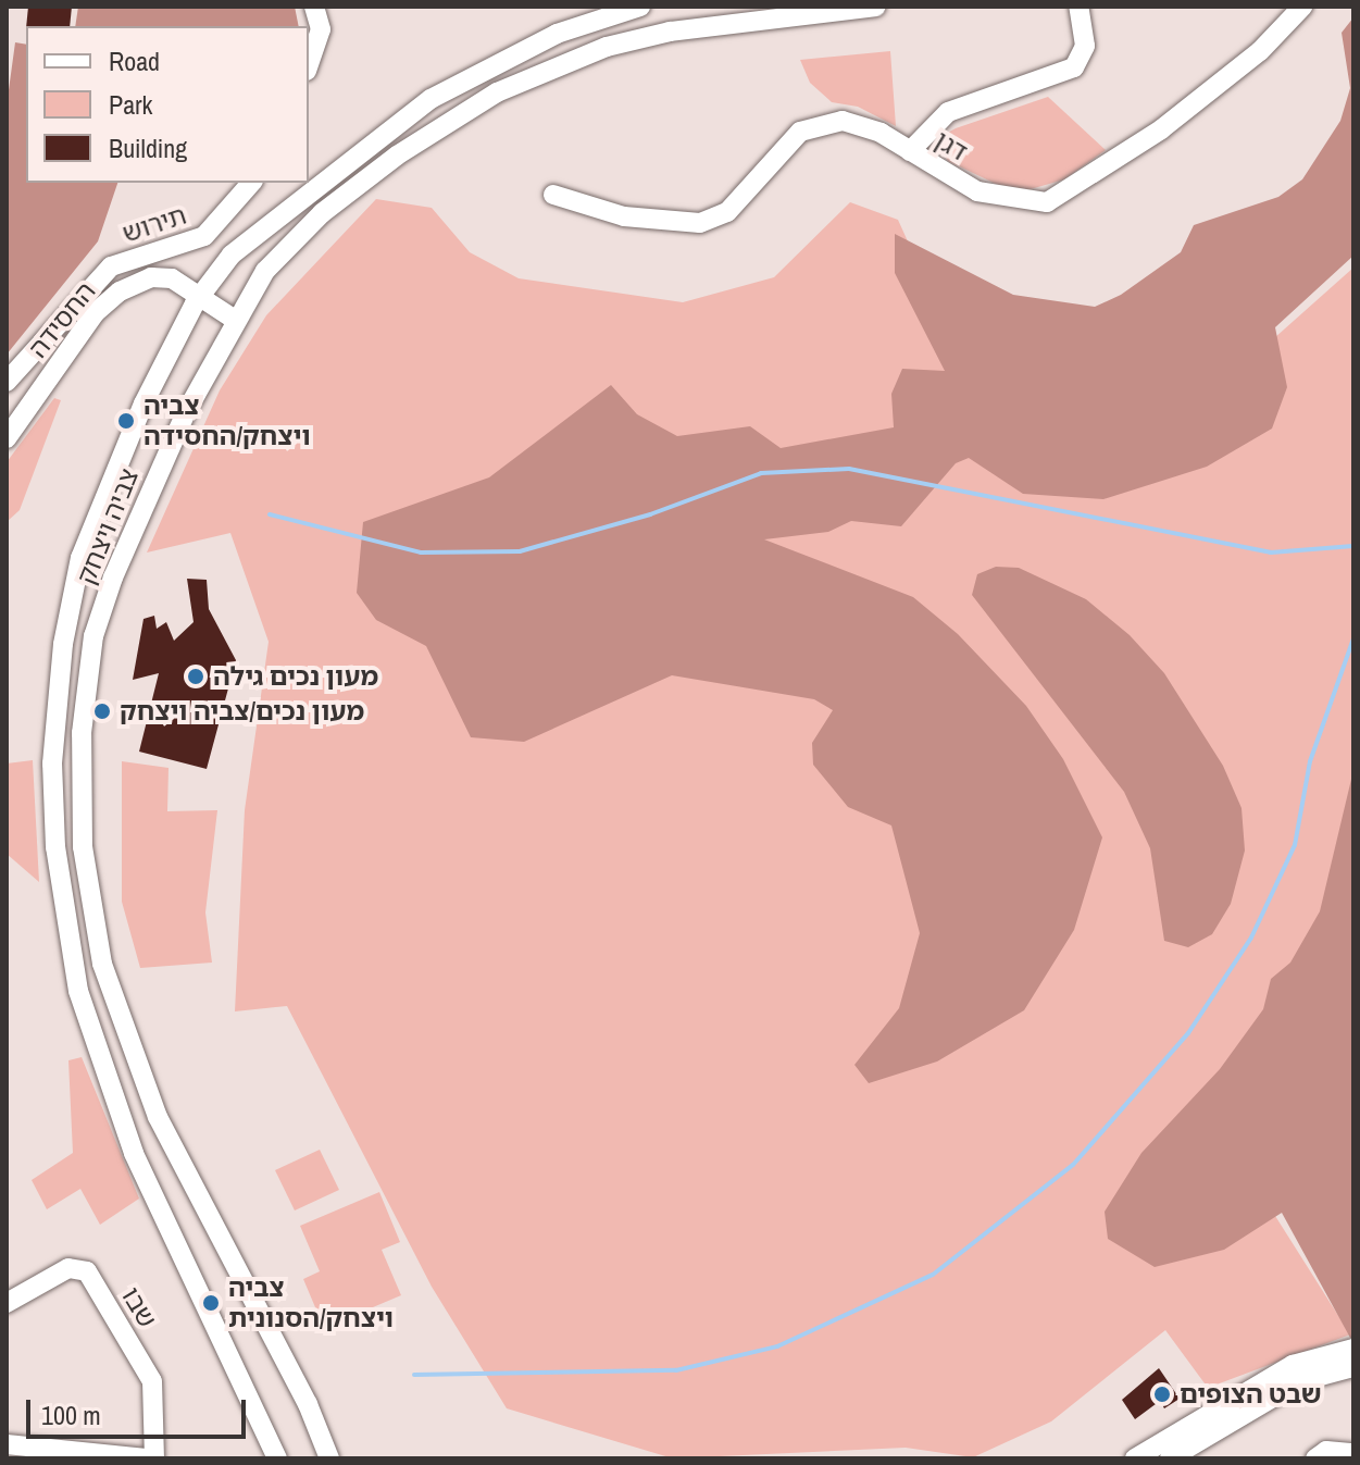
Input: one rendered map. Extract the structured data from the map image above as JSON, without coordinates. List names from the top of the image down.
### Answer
{
  "streets": {
    "street": [
      "דגן",
      "תירוש",
      "החסידה",
      "צביה ויצחק",
      "שבו"
    ]
  },
  "crossings": [
    ["החסידה", "צביה ויצחק"]
  ],
  "places": [
    "צביה ויצחק/החסידה",
    "מעון נכים גילה",
    "מעון נכים/צביה ויצחק",
    "צביה ויצחק/הסנונית",
    "שבט הצופים"
  ],
  "legend": ["Road", "Park", "Building"],
  "scale_bar": "100 m"
}
